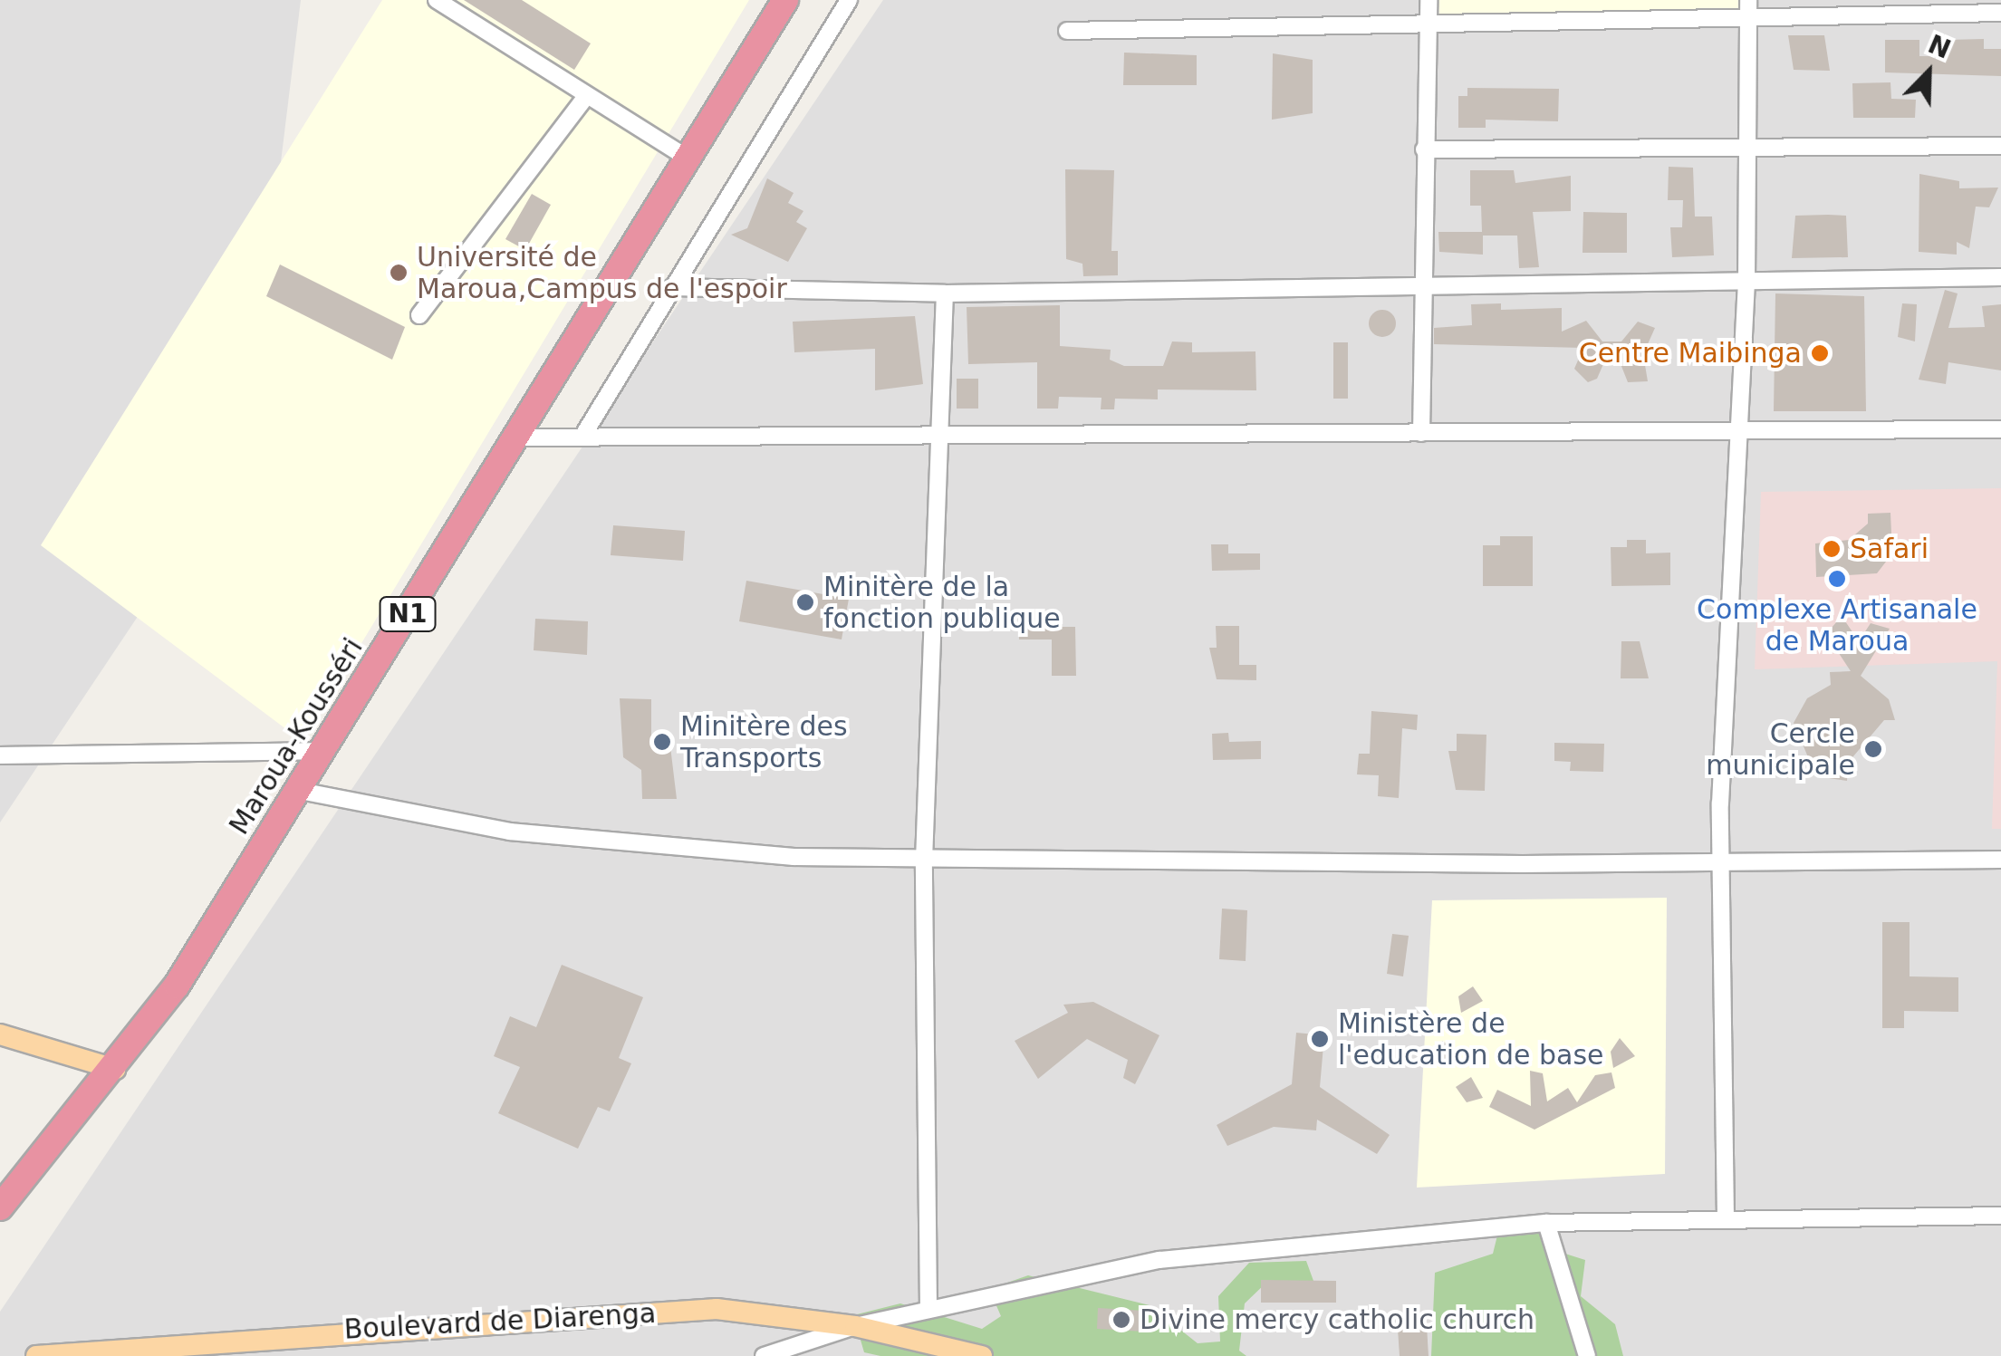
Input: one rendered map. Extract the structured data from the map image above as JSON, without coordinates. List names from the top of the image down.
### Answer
{
  "streets": {
    "highway": ["N1", "Maroua-Kousséri"],
    "main road": ["Boulevard de Diarenga"]
  },
  "places": [
    "Université de Maroua,Campus de l'espoir",
    "Centre Maibinga",
    "Safari",
    "Complexe Artisanale de Maroua",
    "Minitère de la fonction publique",
    "Minitère des Transports",
    "Cercle municipale",
    "Ministère de l'education de base",
    "Divine mercy catholic church"
  ],
  "north": "top right"
}
